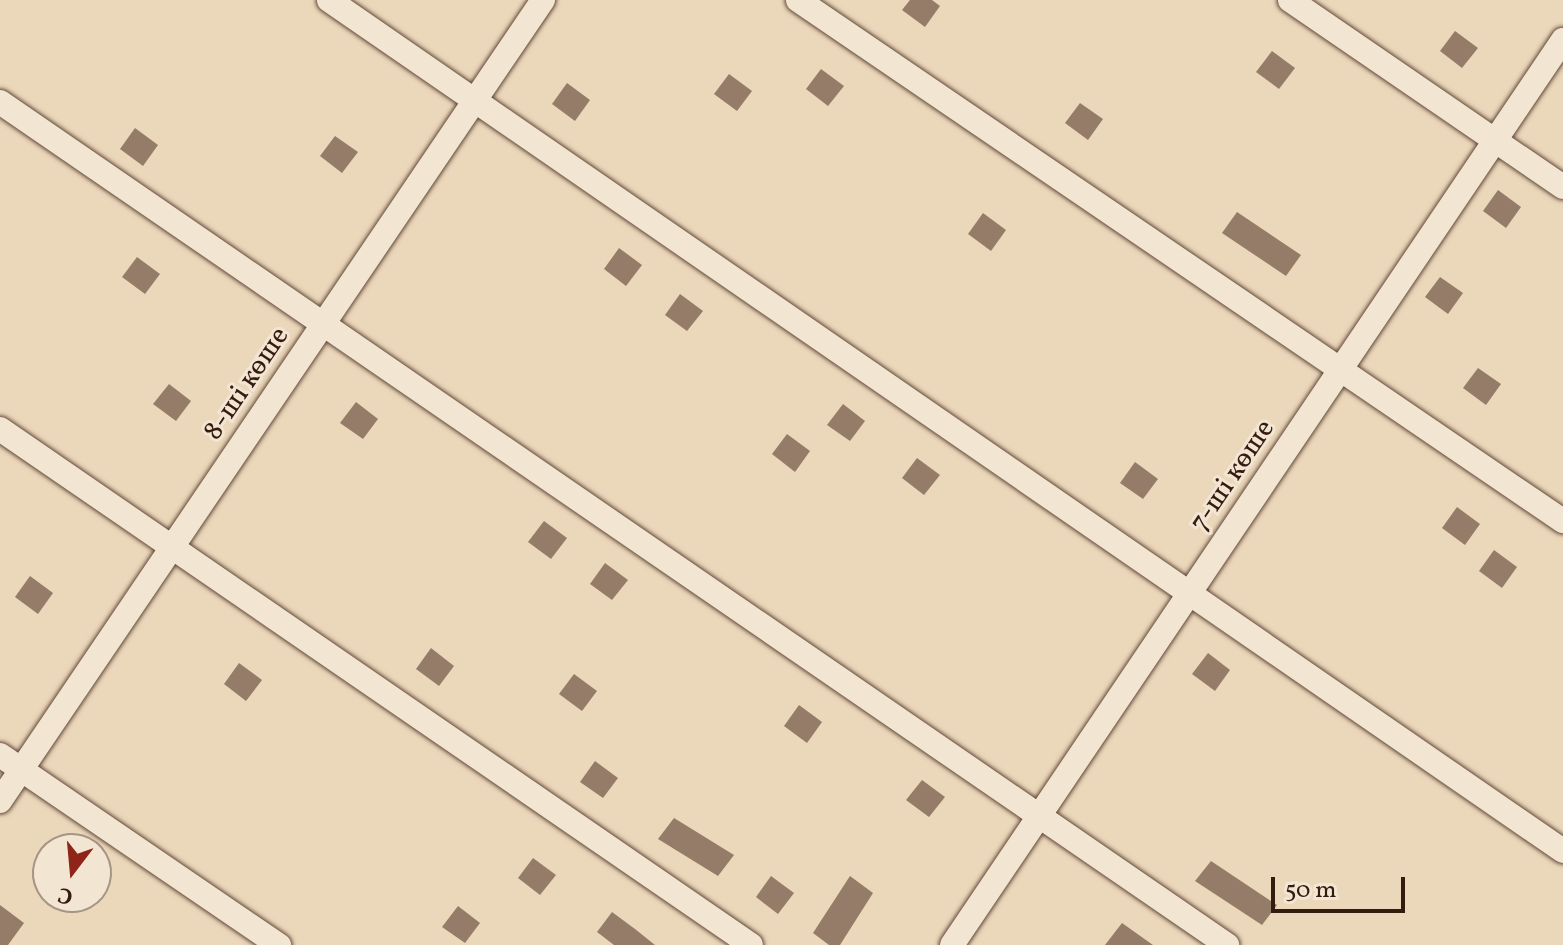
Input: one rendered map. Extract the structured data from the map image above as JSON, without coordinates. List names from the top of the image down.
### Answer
{
  "streets": {
    "lane": ["8-ші көше", "7-ші көше"]
  },
  "scale_bar": "50 m",
  "north": "bottom"
}
